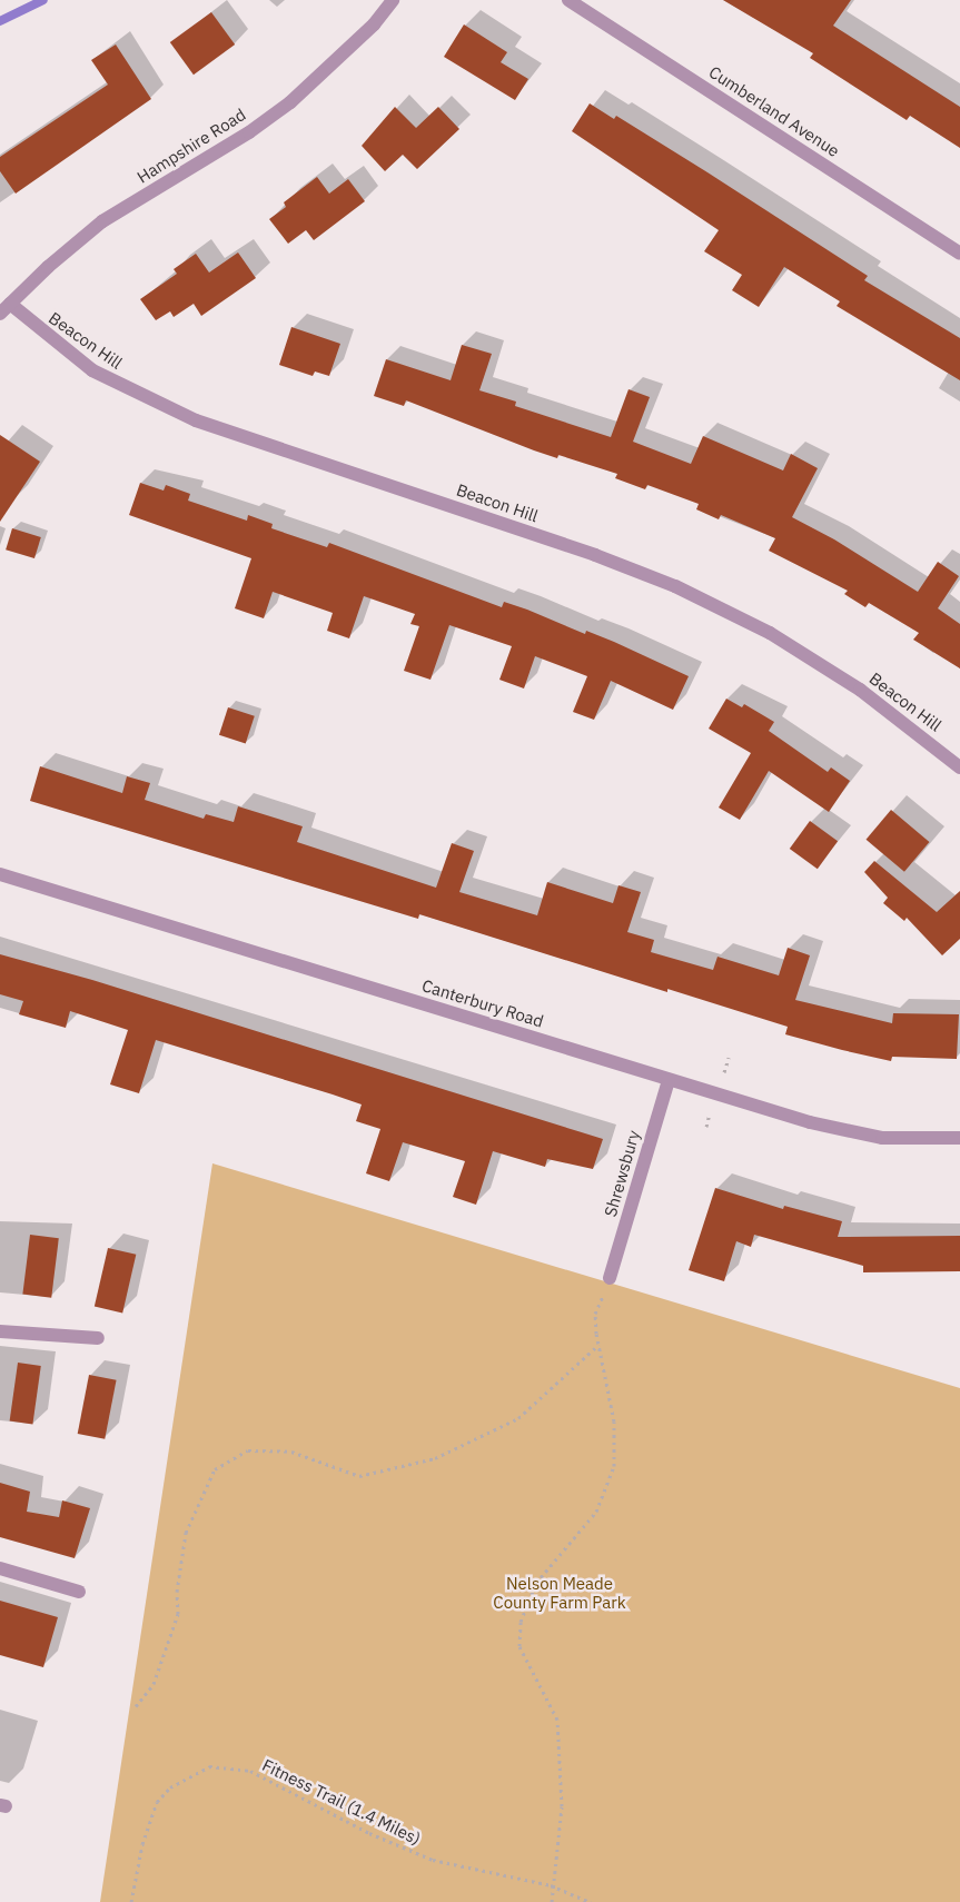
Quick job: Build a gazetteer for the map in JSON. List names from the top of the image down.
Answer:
{
  "streets": {
    "street": [
      "Cumberland Avenue",
      "Hampshire Road",
      "Beacon Hill",
      "Canterbury Road",
      "Shrewsbury"
    ],
    "path": ["Fitness Trail (1.4 Miles)"]
  },
  "crossings": [
    ["Hampshire Road", "Beacon Hill"],
    ["Canterbury Road", "Shrewsbury"]
  ],
  "parks": ["Nelson Meade County Farm Park"]
}
